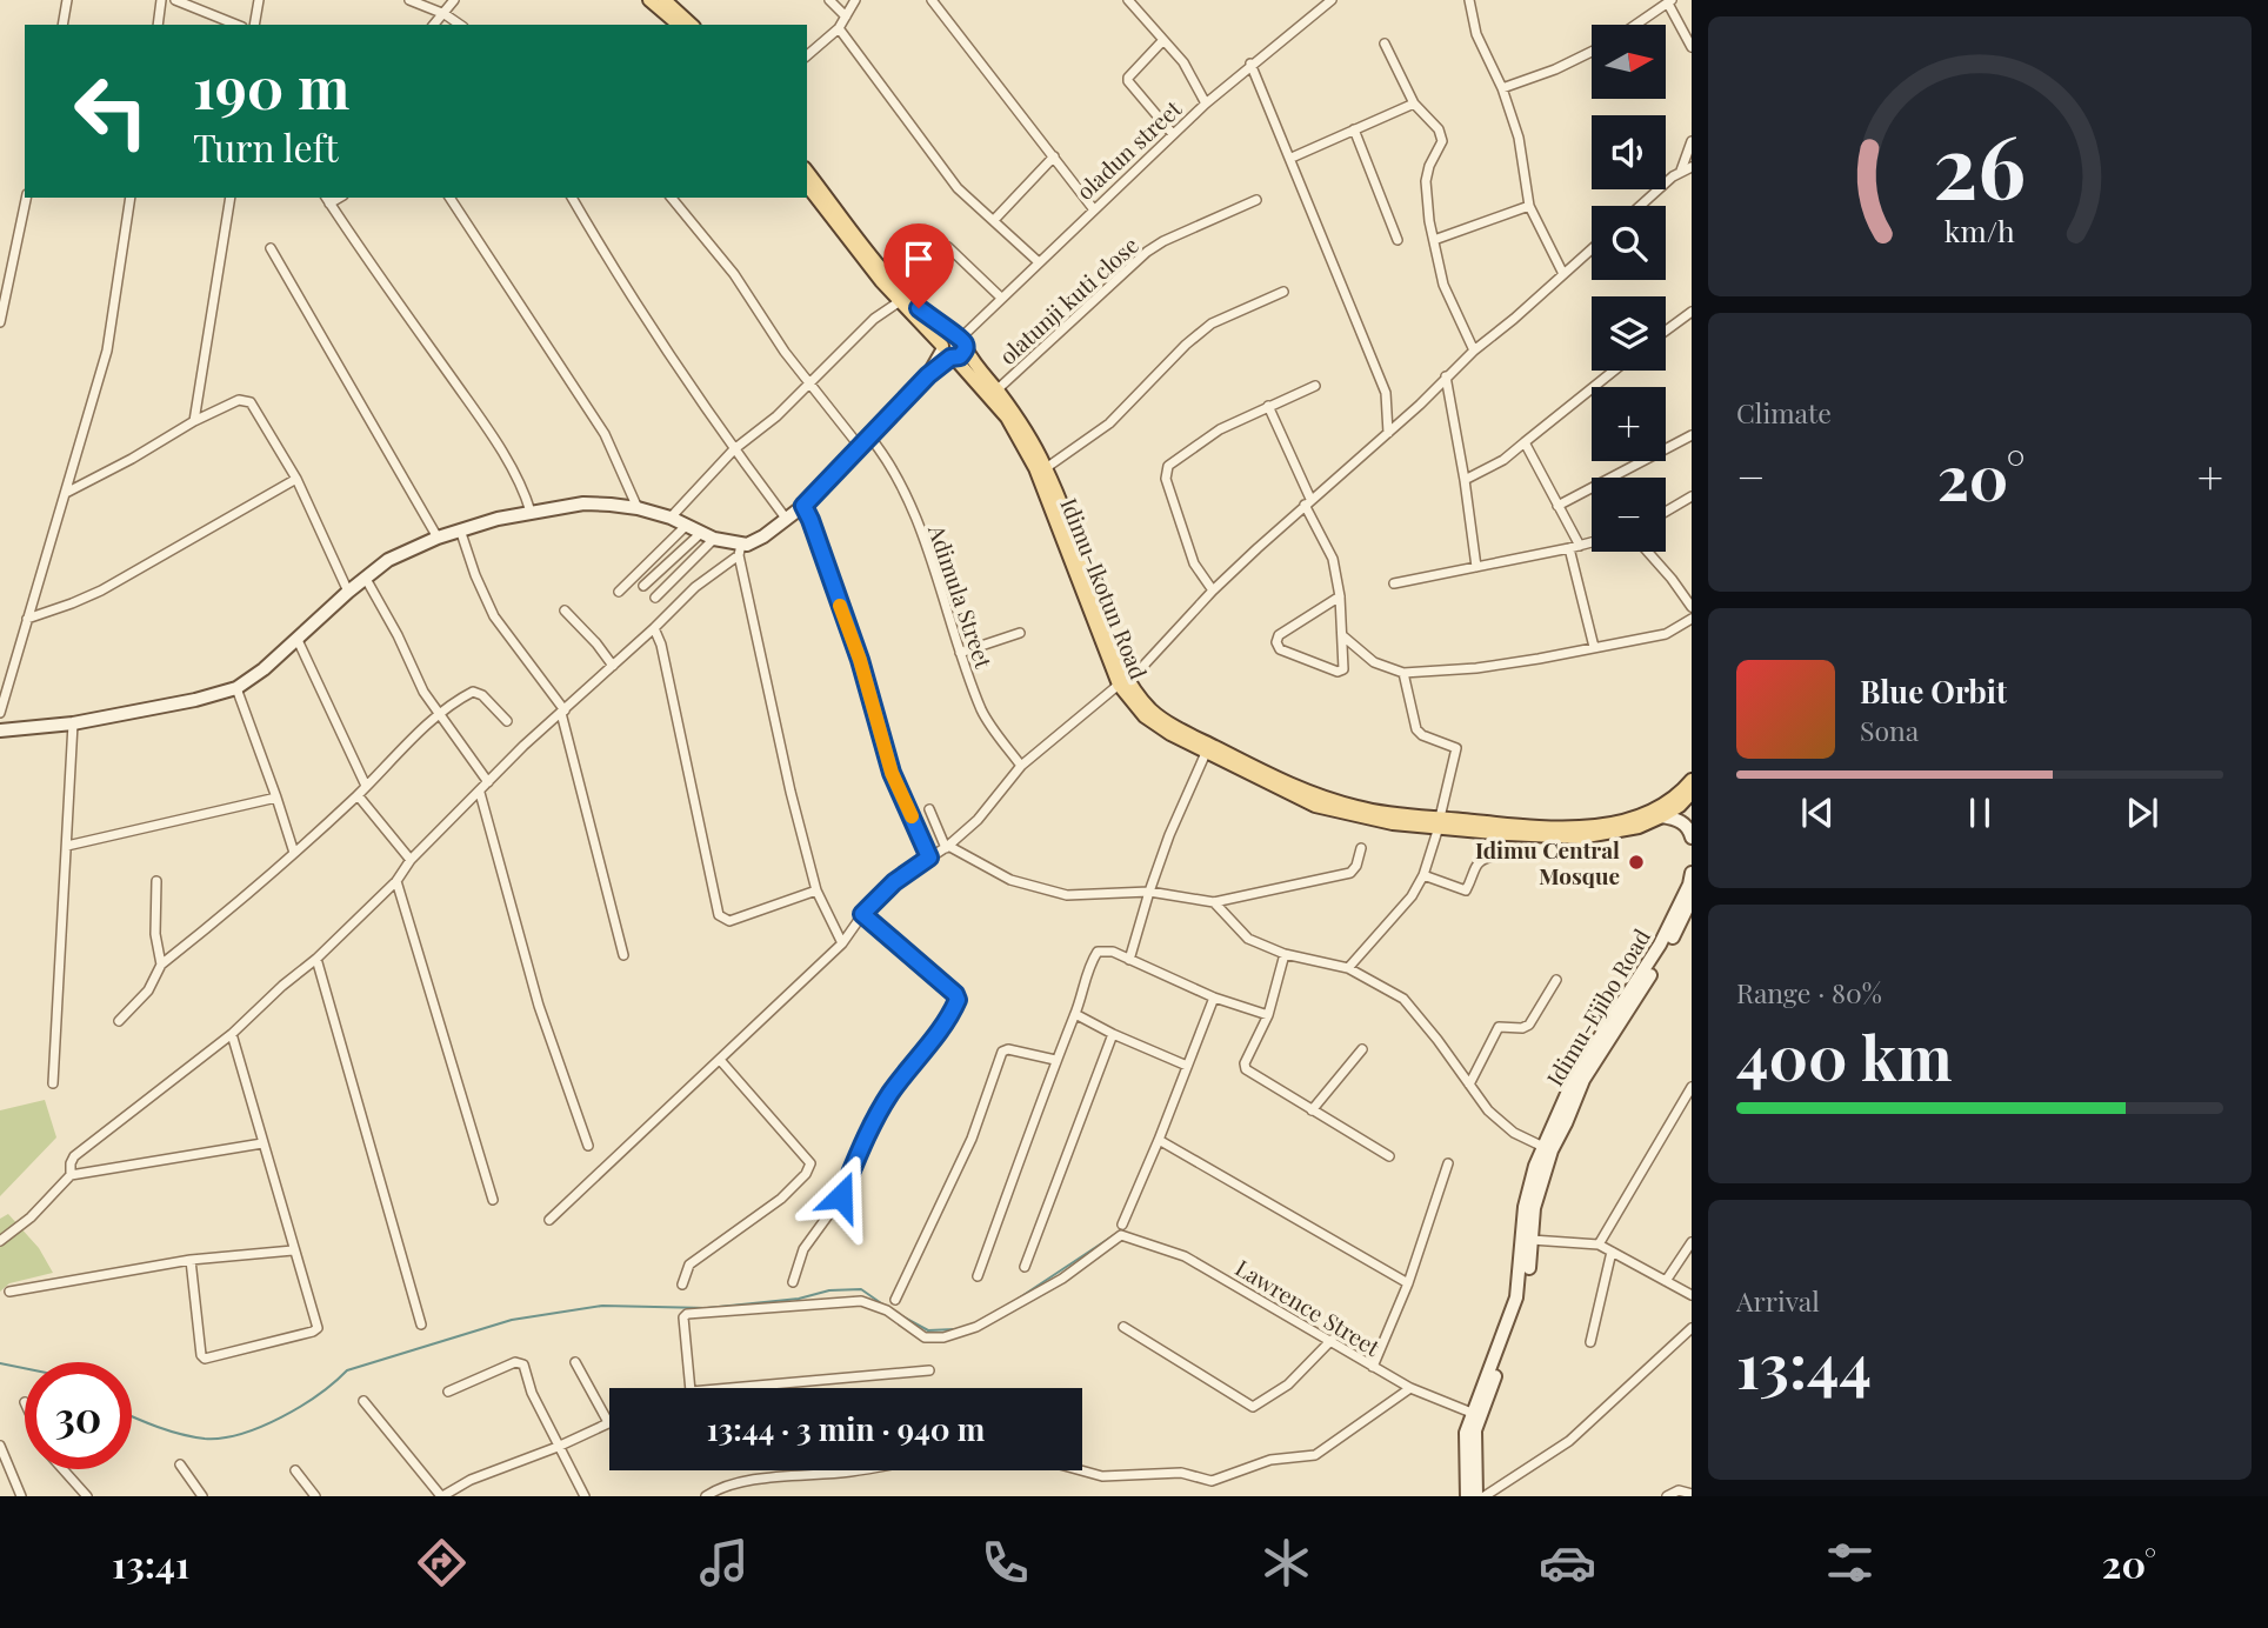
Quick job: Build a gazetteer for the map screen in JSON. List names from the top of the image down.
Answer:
{
  "streets": {
    "main road": ["Idimu-Ikotun Road", "Idimu-Ejibo Road"],
    "street": [
      "oladun street",
      "olatunji kuti close",
      "Adimula Street",
      "Lawrence Street"
    ]
  },
  "crossings": [
    ["oladun street", "Idimu-Ikotun Road"],
    ["olatunji kuti close", "Idimu-Ikotun Road"],
    ["Idimu-Ejibo Road", "Lawrence Street"]
  ],
  "places": ["Idimu Central Mosque"],
  "north": "right",
  "page": {
    "map_buttons": ["+", "−"],
    "turn": ["190 m", "Turn left"],
    "tile": [
      "Climate",
      ["Range · 80%", "400 km"],
      ["Arrival", "13:44"]
    ],
    "heat": ["−", "20°", "+"],
    "song": ["Blue Orbit", "Sona"],
    "limit": "30",
    "trip": "13:44 · 3 min · 940 m",
    "tabs": ["13:41", "20°"],
    "gauge": ["26", "km/h"]
  }
}
